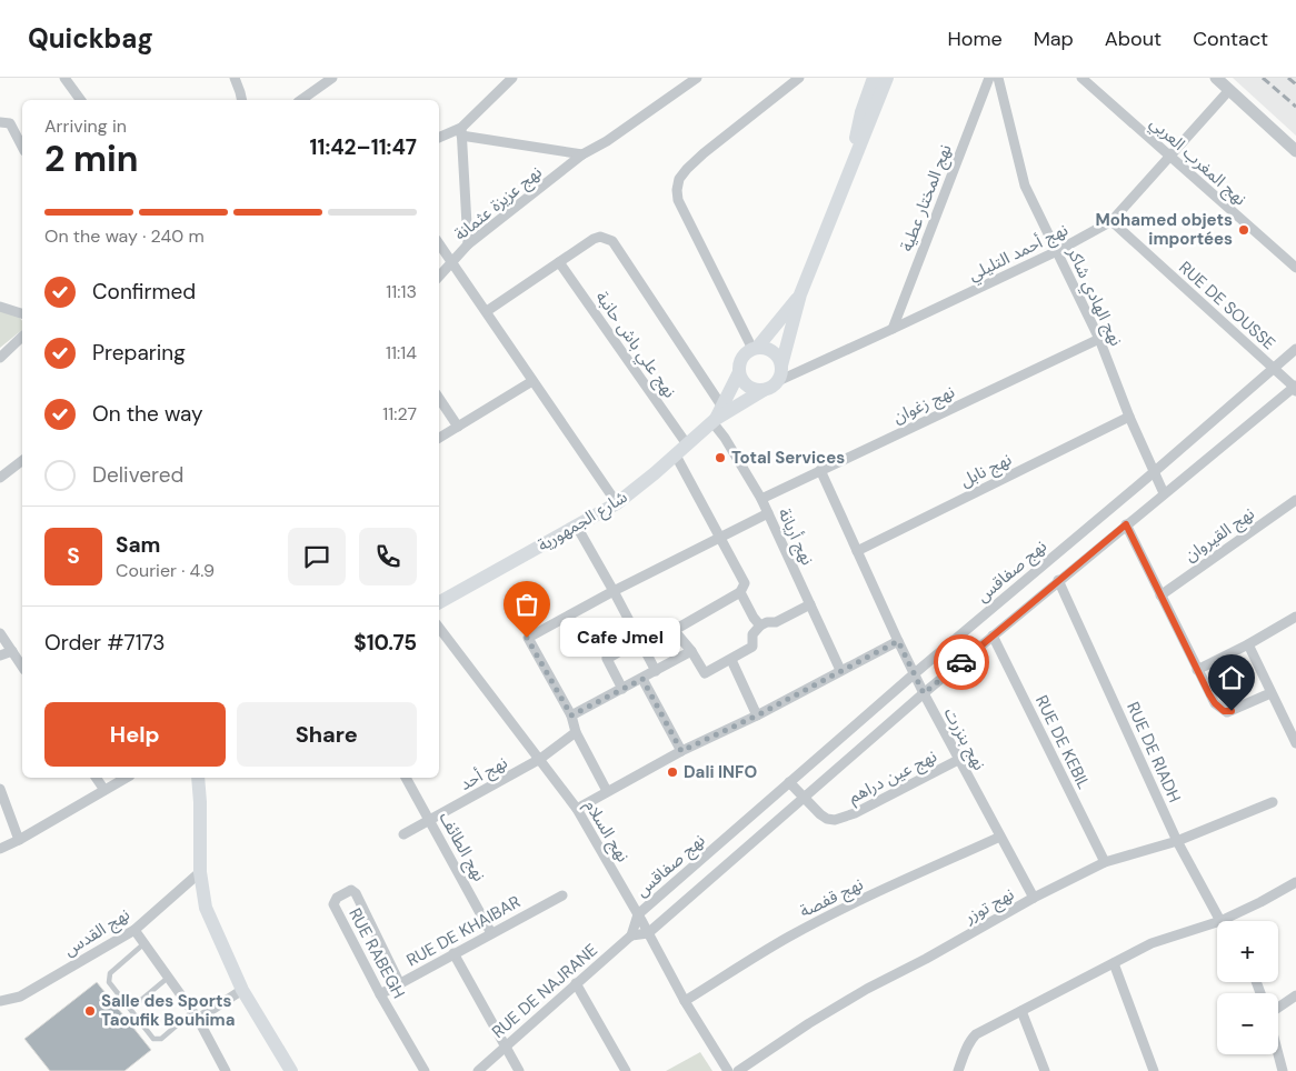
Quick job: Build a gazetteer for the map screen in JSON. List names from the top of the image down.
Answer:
{
  "streets": {
    "main road": ["شارع الجمهورية"],
    "street": [
      "نهج المغرب العربي",
      "نهج المختار عطية",
      "نهج عزيزة عثمانة",
      "نهج أحمد التليلي",
      "نهج الهادي شاكر",
      "RUE DE SOUSSE",
      "نهج علي باش حانبة",
      "نهج زغوان",
      "نهج نابل",
      "نهج القيروان",
      "نهج أريانة",
      "نهج صفاقس",
      "نهج بنزرت",
      "RUE DE KEBIL",
      "RUE DE RIADH",
      "نهج أحد",
      "نهج عين دراهم",
      "نهج السلام",
      "نهج الطائف",
      "نهج قفصة",
      "نهج توزر",
      "RUE DE KHAIBAR",
      "نهج القدس",
      "RUE RABEGH",
      "RUE DE NAJRANE"
    ]
  },
  "crossings": [
    ["نهج المغرب العربي", "نهج أحمد التليلي"],
    ["نهج المختار عطية", "نهج أحمد التليلي"],
    ["نهج أحمد التليلي", "نهج الهادي شاكر"],
    ["نهج أحمد التليلي", "RUE DE SOUSSE"],
    ["نهج الهادي شاكر", "نهج زغوان"],
    ["نهج الهادي شاكر", "نهج نابل"],
    ["نهج الهادي شاكر", "نهج صفاقس"],
    ["RUE DE SOUSSE", "نهج صفاقس"],
    ["نهج علي باش حانبة", "شارع الجمهورية"],
    ["نهج زغوان", "نهج أريانة"],
    ["نهج زغوان", "نهج بنزرت"],
    ["نهج نابل", "نهج بنزرت"],
    ["شارع الجمهورية", "نهج أريانة"],
    ["نهج صفاقس", "نهج بنزرت"],
    ["نهج صفاقس", "نهج عين دراهم"],
    ["نهج صفاقس", "نهج السلام"],
    ["نهج صفاقس", "RUE DE NAJRANE"],
    ["نهج بنزرت", "نهج عين دراهم"],
    ["نهج بنزرت", "نهج قفصة"],
    ["نهج بنزرت", "نهج توزر"],
    ["RUE DE KEBIL", "نهج توزر"],
    ["RUE DE RIADH", "نهج توزر"],
    ["نهج أحد", "نهج السلام"],
    ["نهج أحد", "نهج الطائف"],
    ["نهج السلام", "نهج قفصة"],
    ["نهج الطائف", "RUE DE KHAIBAR"],
    ["RUE DE KHAIBAR", "RUE RABEGH"]
  ],
  "places": [
    "Mohamed objets importées",
    "Total Services",
    "Cafe Jmel",
    "Dali INFO",
    "Salle des Sports Taoufik Bouhima"
  ],
  "page": {
    "header": "Quickbag",
    "nav": [
      "Home",
      "Map",
      "About",
      "Contact"
    ],
    "heading": ["2 min", "Arriving in", "11:42–11:47"],
    "panel": [
      "Sam",
      "Courier · 4.9",
      "Order #7173",
      "$10.75"
    ],
    "bar": "On the way · 240 m",
    "list": [
      ["Confirmed", "11:13"],
      ["Preparing", "11:14"],
      ["On the way", "11:27"],
      "Delivered"
    ],
    "round": "S",
    "bubble": "Cafe Jmel",
    "buttons": ["Help", "Share"],
    "map_buttons": ["+", "−"]
  }
}
